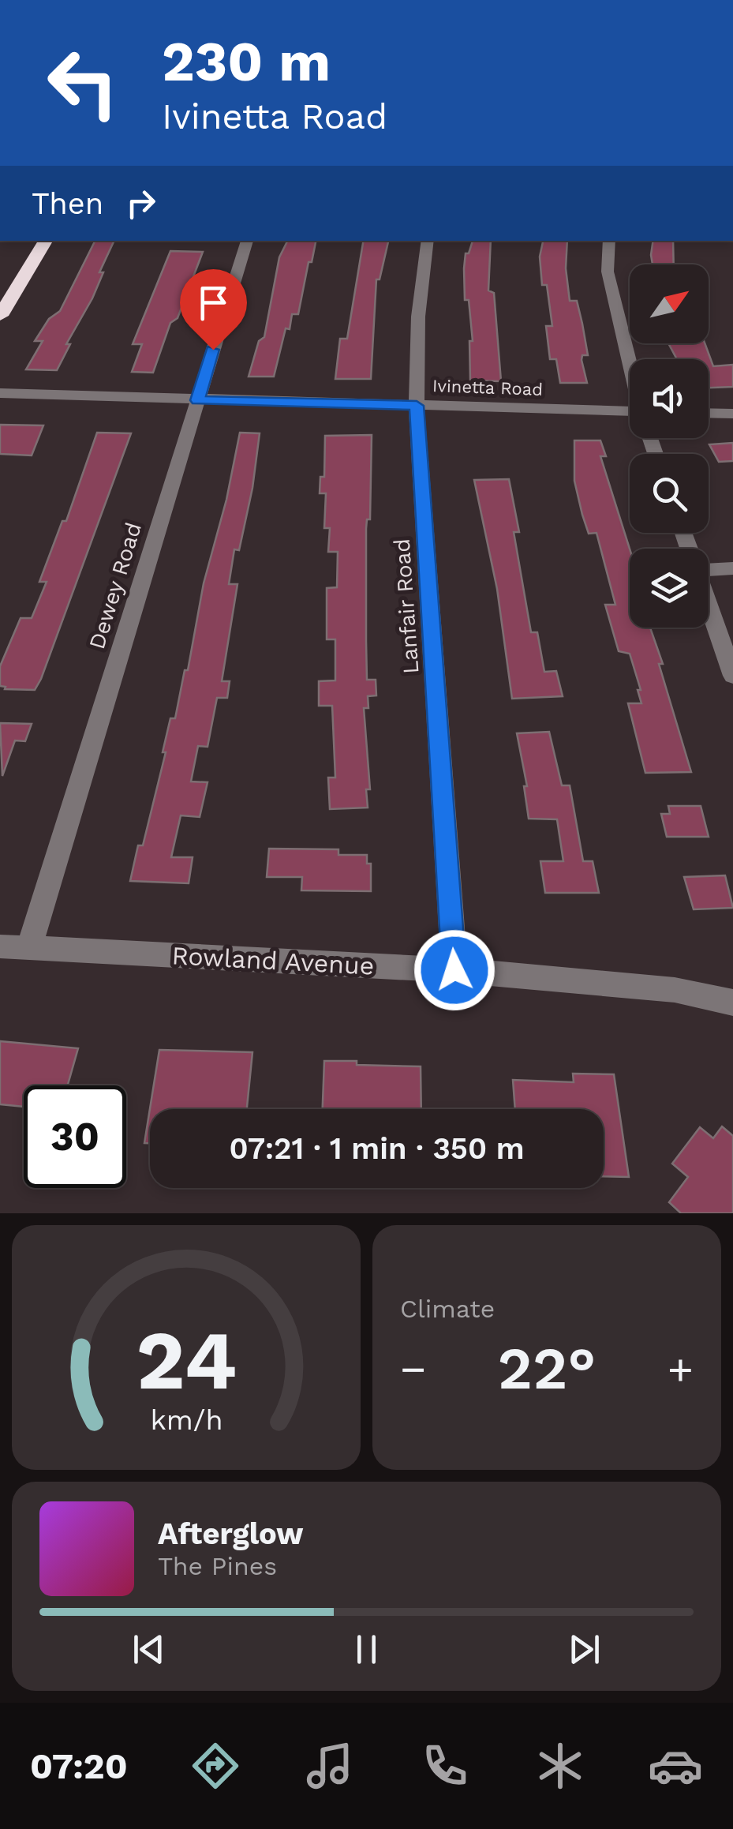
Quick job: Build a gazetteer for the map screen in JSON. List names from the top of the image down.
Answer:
{
  "streets": {
    "street": [
      "Ivinetta Road",
      "Dewey Road",
      "Lanfair Road",
      "Rowland Avenue"
    ]
  },
  "crossings": [
    ["Ivinetta Road", "Dewey Road"],
    ["Ivinetta Road", "Lanfair Road"],
    ["Dewey Road", "Rowland Avenue"],
    ["Lanfair Road", "Rowland Avenue"]
  ],
  "north": "top right",
  "page": {
    "turn": ["230 m", "Ivinetta Road"],
    "then": "Then",
    "limit": "30",
    "trip": "07:21 · 1 min · 350 m",
    "tile": "Climate",
    "heat": ["−", "22°", "+"],
    "song": ["Afterglow", "The Pines"],
    "tabs": "07:20",
    "gauge": ["24", "km/h"]
  }
}
